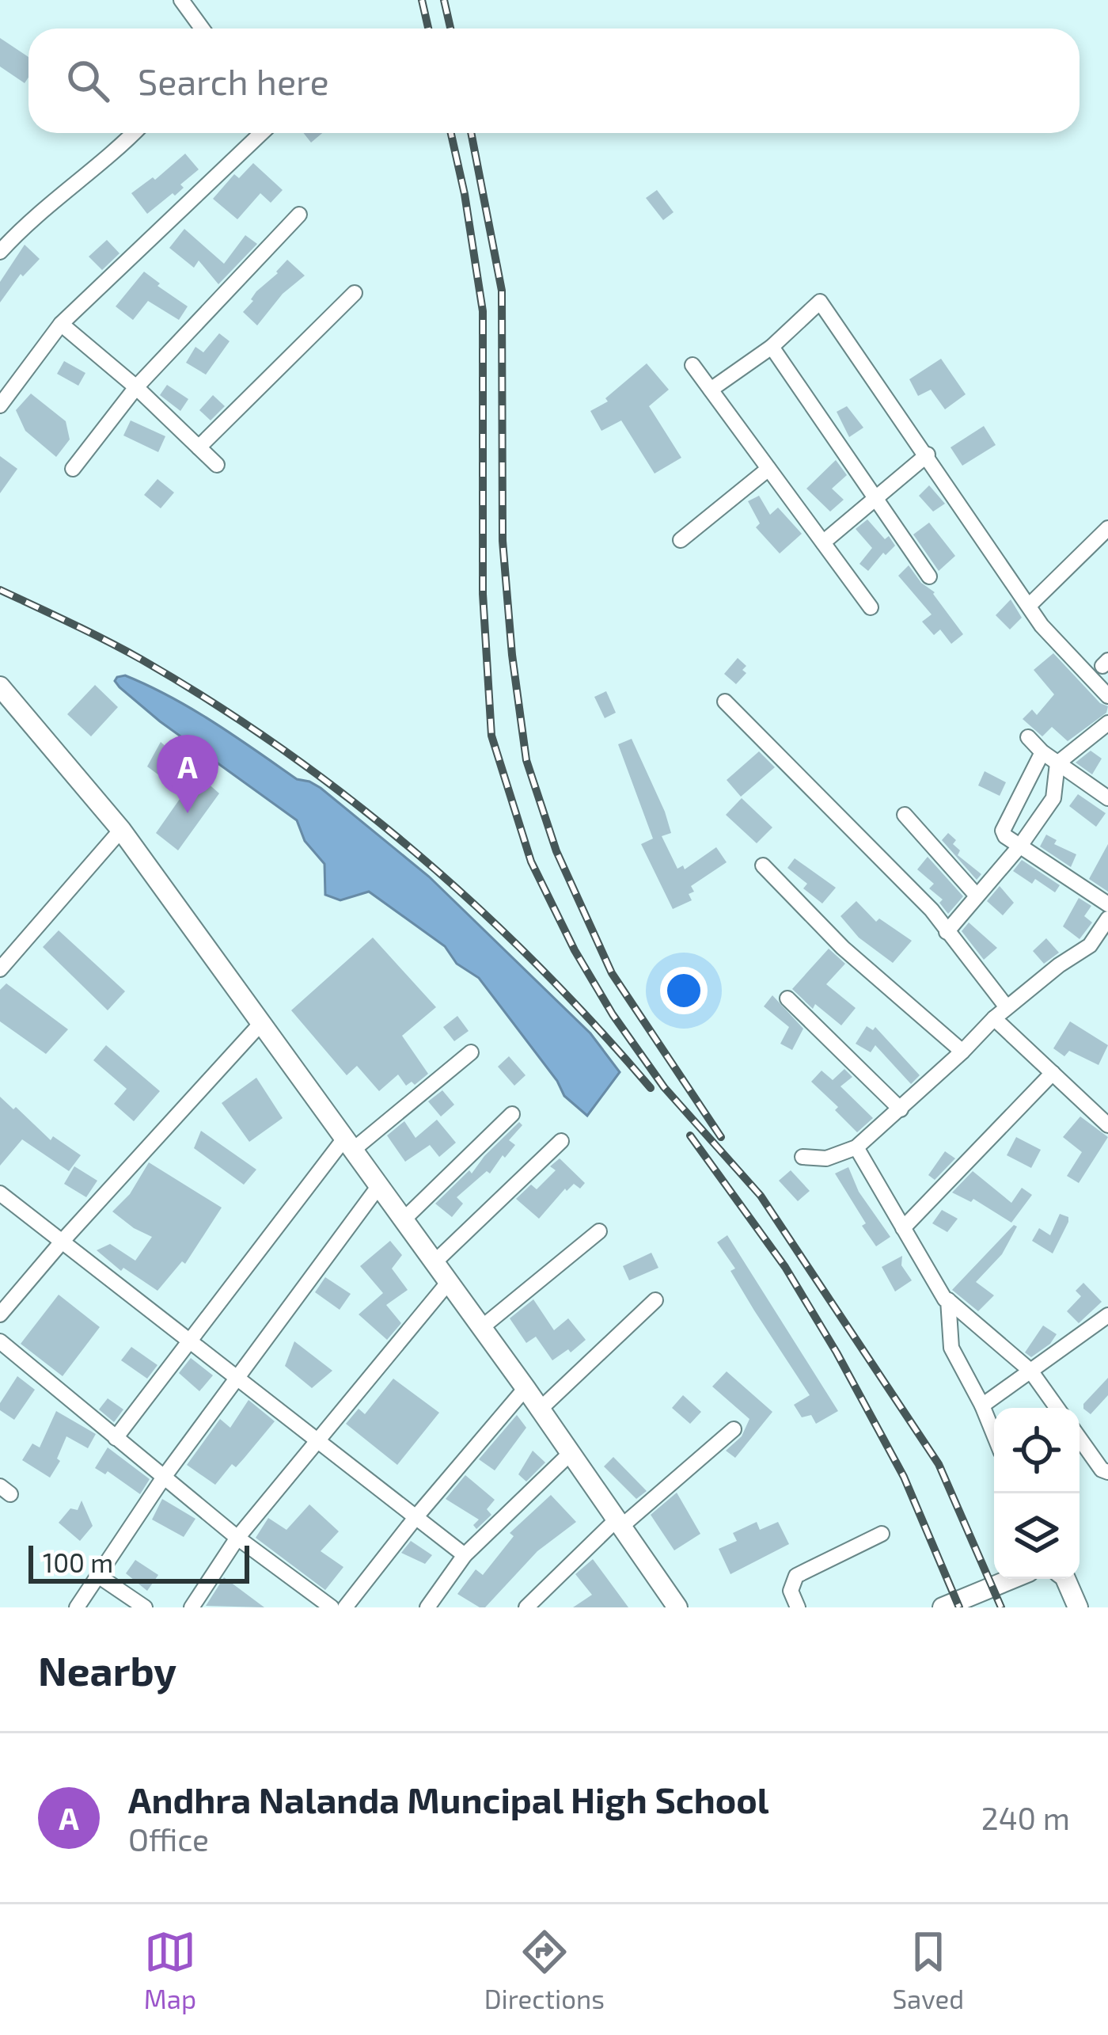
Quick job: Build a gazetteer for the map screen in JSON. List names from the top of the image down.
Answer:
{
  "scale_bar": "100 m",
  "page": {
    "search": "Search here",
    "pins": "A",
    "scale": "100 m",
    "heading": "Nearby",
    "list": [
      {
        "mark": "A",
        "name": "Andhra Nalanda Muncipal High School",
        "note": "Office",
        "value": "240 m"
      }
    ],
    "nav": ["Map", "Directions", "Saved"]
  }
}
